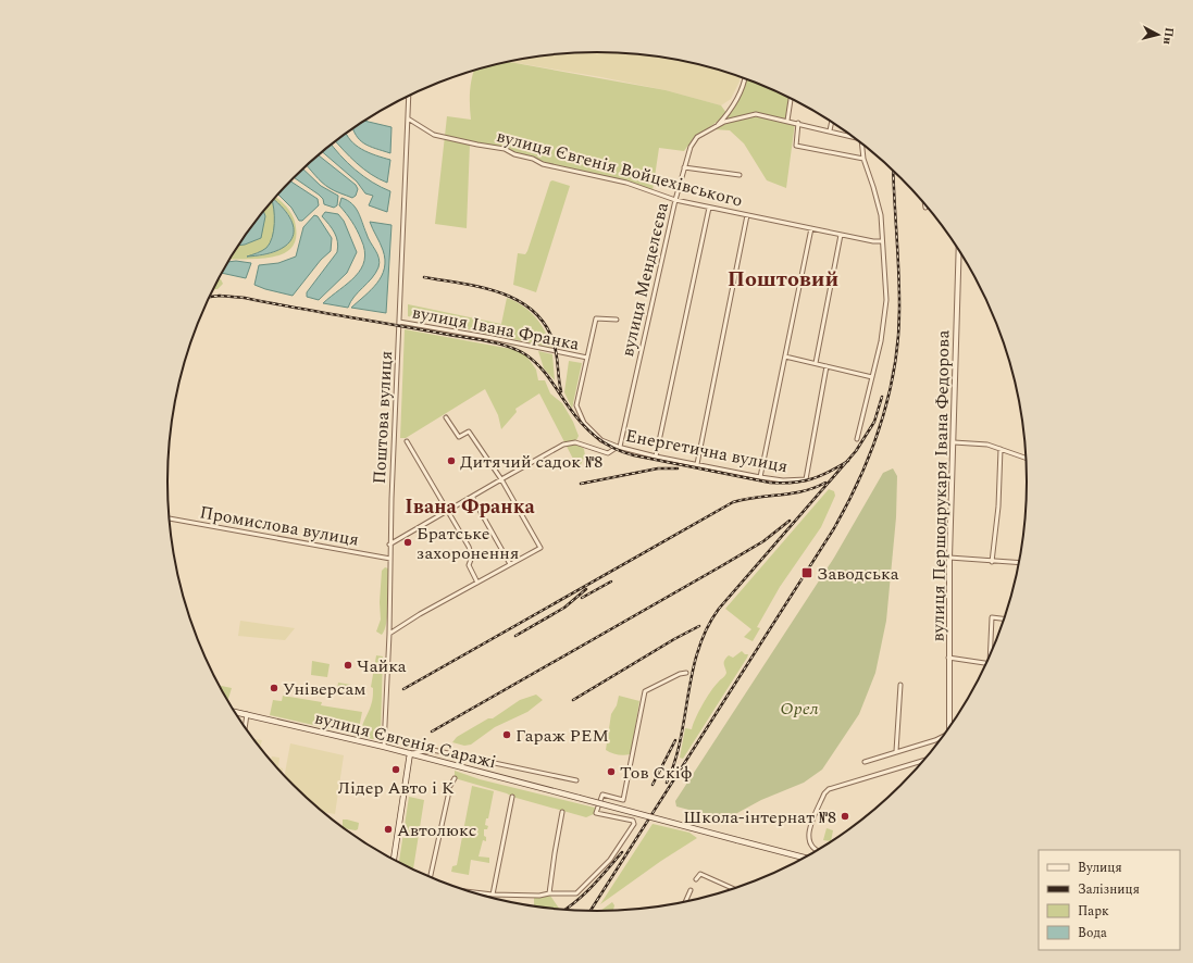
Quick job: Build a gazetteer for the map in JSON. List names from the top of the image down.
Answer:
{
  "streets": {
    "main road": ["вулиця Євгенія Саражі"],
    "street": [
      "вулиця Євгенія Войцехівського",
      "вулиця Менделєєва",
      "вулиця Івана Франка",
      "Поштова вулиця",
      "Енергетична вулиця",
      "вулиця Першодрукаря Івана Федорова",
      "Промислова вулиця"
    ]
  },
  "crossings": [
    ["вулиця Євгенія Войцехівського", "вулиця Менделєєва"],
    ["вулиця Євгенія Войцехівського", "Поштова вулиця"],
    ["вулиця Менделєєва", "Енергетична вулиця"],
    ["вулиця Івана Франка", "Поштова вулиця"],
    ["вулиця Івана Франка", "Енергетична вулиця"],
    ["Поштова вулиця", "Промислова вулиця"],
    ["Поштова вулиця", "вулиця Євгенія Саражі"]
  ],
  "districts": ["Поштовий", "Івана Франка"],
  "parks": ["Орел"],
  "places": {
    "other": [
      "Дитячий садок №8",
      "Братське захоронення",
      "Чайка",
      "Універсам",
      "Гараж РЕМ",
      "Лідер Авто і К",
      "Тов Скіф",
      "Школа-інтернат №8",
      "Автолюкс"
    ],
    "transit": ["Заводська"]
  },
  "legend": [
    "Вулиця",
    "Залізниця",
    "Парк",
    "Вода"
  ],
  "north": "right"
}
